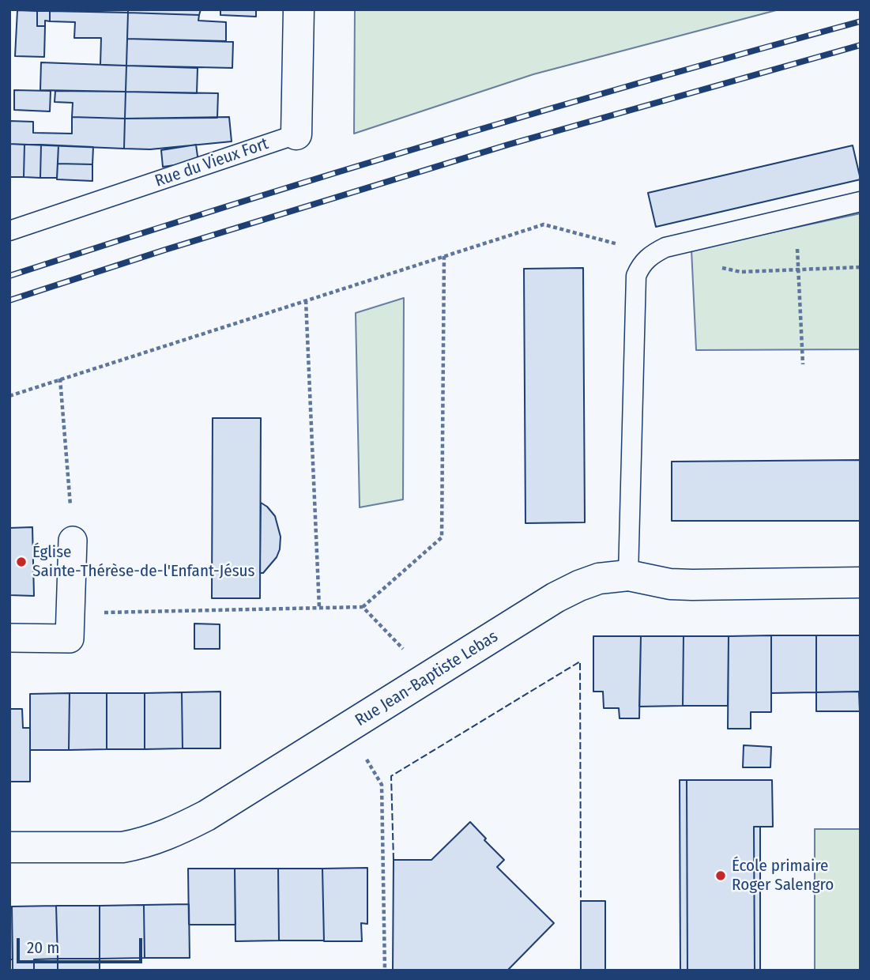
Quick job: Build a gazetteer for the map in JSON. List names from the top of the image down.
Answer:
{
  "streets": {
    "street": ["Rue du Vieux Fort", "Rue Jean-Baptiste Lebas"]
  },
  "places": ["Église Sainte-Thérèse-de-l'Enfant-Jésus", "École primaire Roger Salengro"],
  "scale_bar": "20 m"
}
